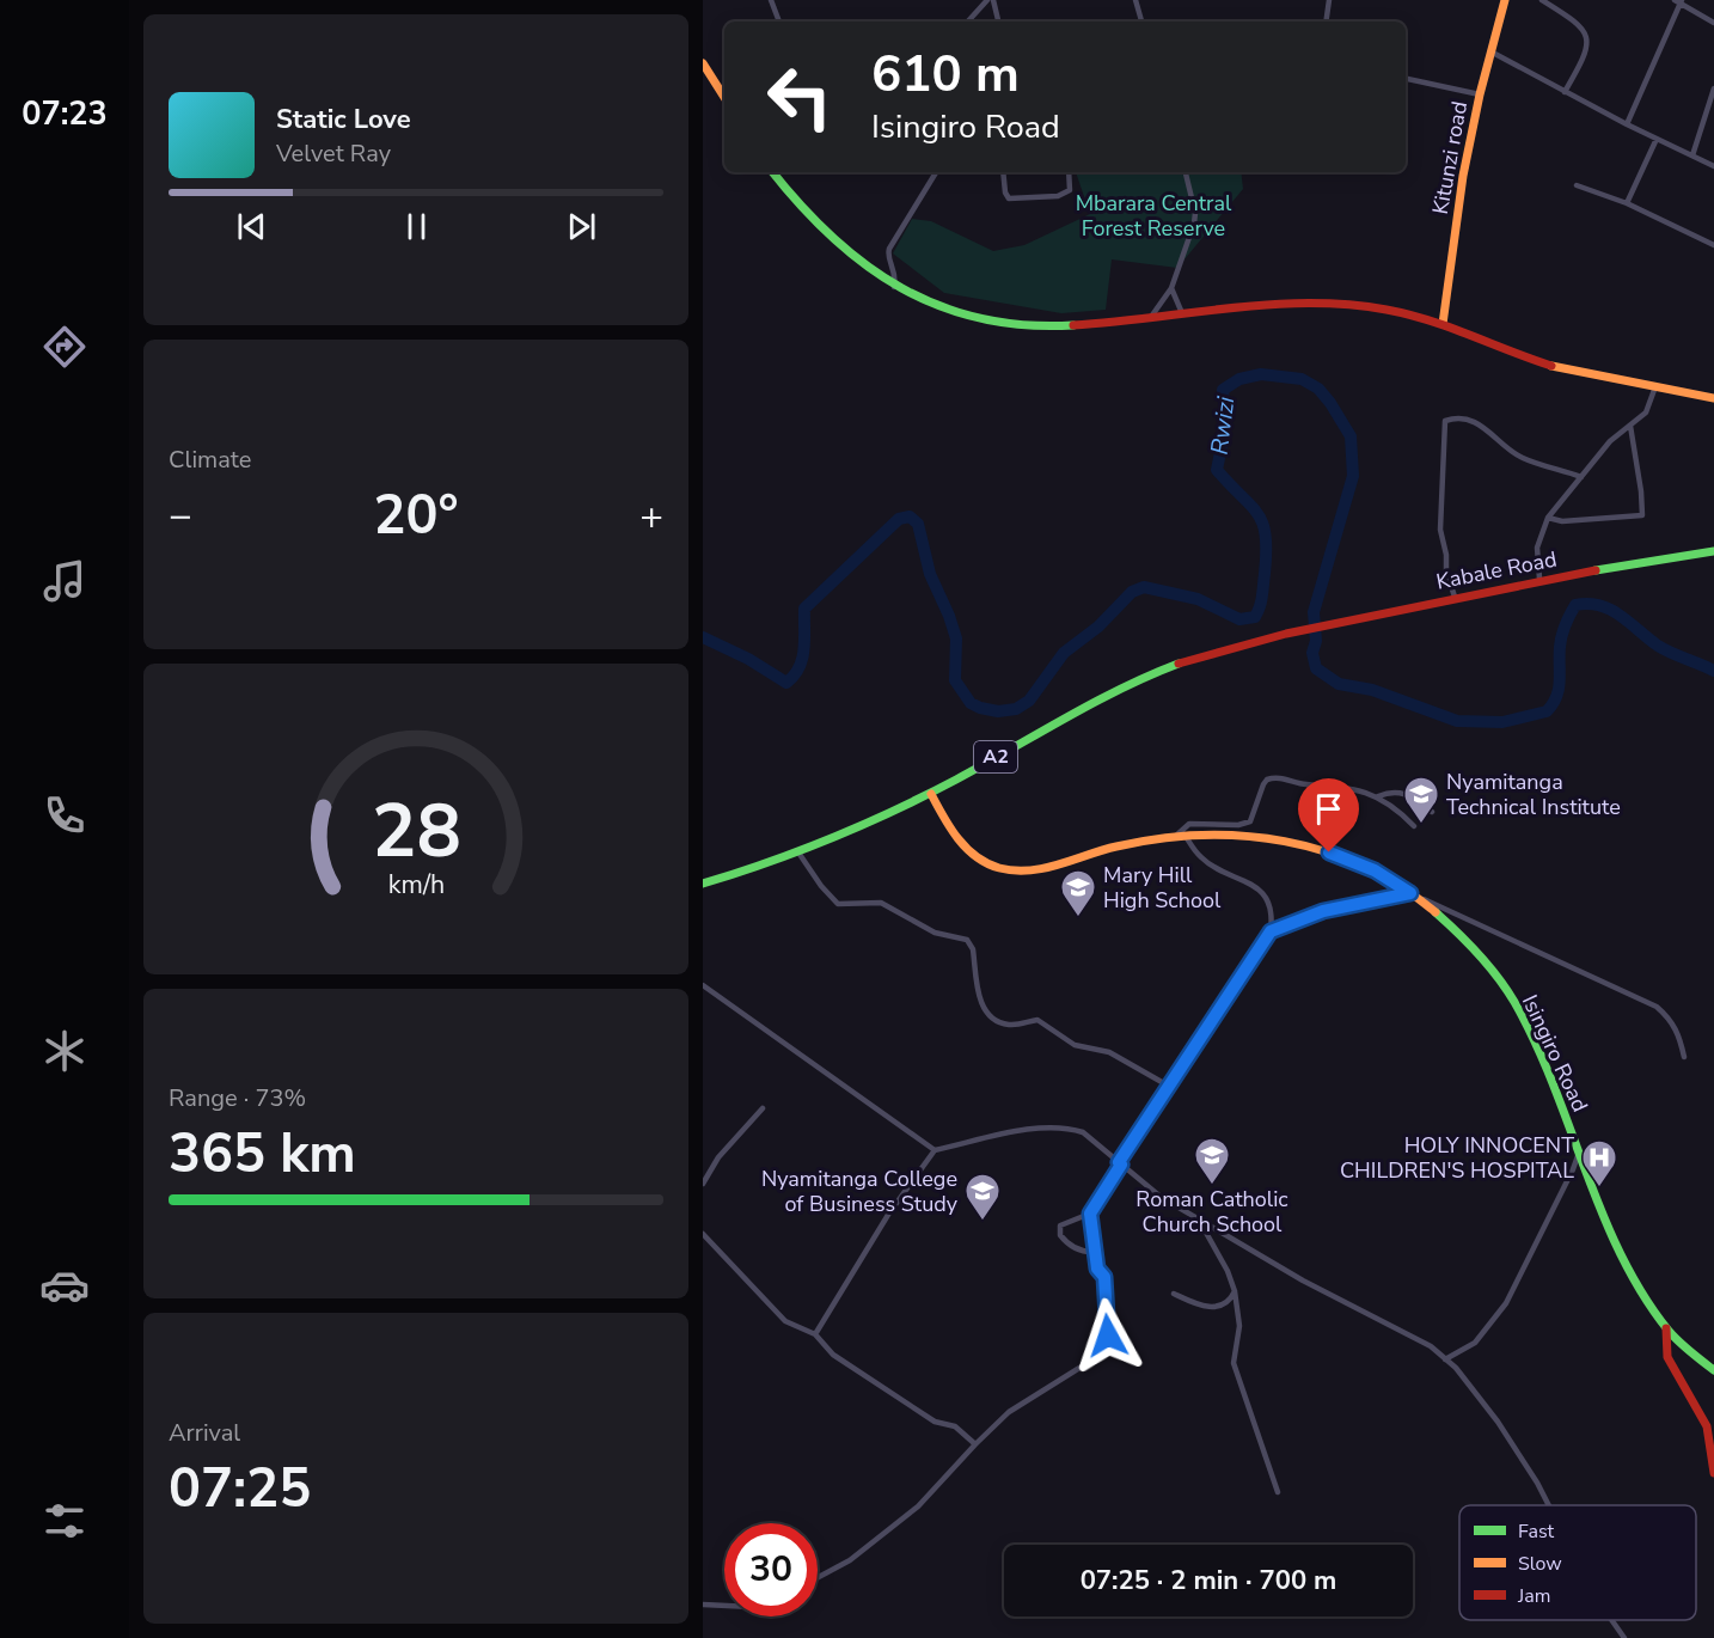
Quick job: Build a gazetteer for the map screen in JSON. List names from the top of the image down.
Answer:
{
  "streets": {
    "main road": [
      "Kitunzi road",
      "Kabale Road",
      "A2",
      "Isingiro Road"
    ]
  },
  "crossings": [
    ["Kabale Road", "A2"],
    ["Kabale Road", "Isingiro Road"],
    ["A2", "Isingiro Road"]
  ],
  "water": ["Rwizi"],
  "parks": ["Mbarara Central Forest Reserve"],
  "places": {
    "school or university": [
      "Nyamitanga Technical Institute",
      "Mary Hill High School",
      "Roman Catholic Church School",
      "Nyamitanga College of Business Study"
    ],
    "hospital": ["HOLY INNOCENT CHILDREN'S HOSPITAL"]
  },
  "legend": ["Fast", "Slow", "Jam"],
  "page": {
    "tabs": "07:23",
    "turn": ["610 m", "Isingiro Road"],
    "song": ["Static Love", "Velvet Ray"],
    "tile": [
      "Climate",
      ["Range · 73%", "365 km"],
      ["Arrival", "07:25"]
    ],
    "heat": ["−", "20°", "+"],
    "limit": "30",
    "trip": "07:25 · 2 min · 700 m",
    "gauge": ["28", "km/h"]
  }
}
